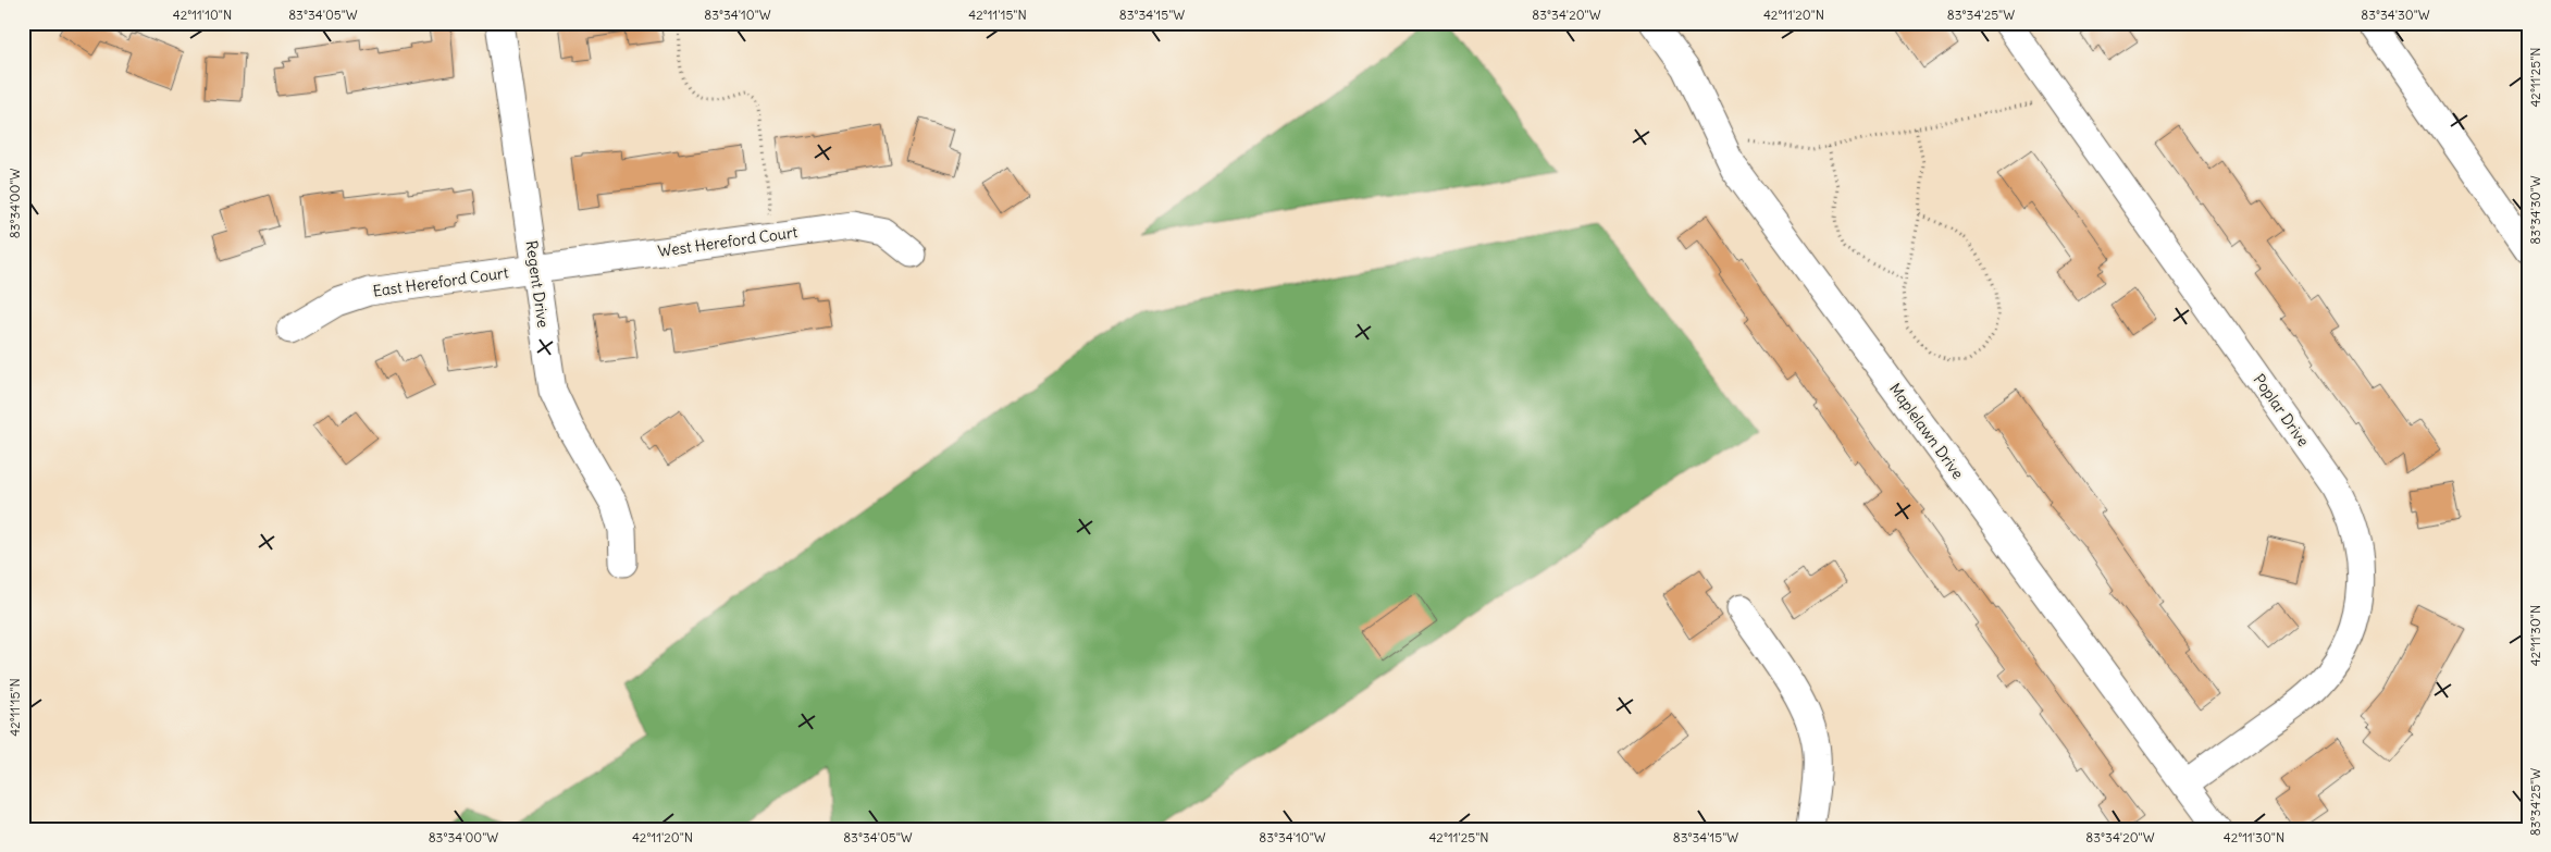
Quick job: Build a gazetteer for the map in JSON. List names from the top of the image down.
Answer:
{
  "streets": {
    "street": [
      "West Hereford Court",
      "East Hereford Court",
      "Regent Drive",
      "Poplar Drive",
      "Maplelawn Drive"
    ]
  },
  "crossings": [
    ["West Hereford Court", "East Hereford Court"],
    ["West Hereford Court", "Regent Drive"],
    ["East Hereford Court", "Regent Drive"],
    ["Poplar Drive", "Maplelawn Drive"]
  ],
  "coordinates": [
    "42°11'10\"N",
    "83°34'05\"W",
    "83°34'10\"W",
    "42°11'15\"N",
    "83°34'15\"W",
    "83°34'20\"W",
    "42°11'20\"N",
    "83°34'25\"W",
    "83°34'30\"W",
    "42°11'25\"N",
    "83°34'00\"W",
    "42°11'30\"N"
  ]
}
